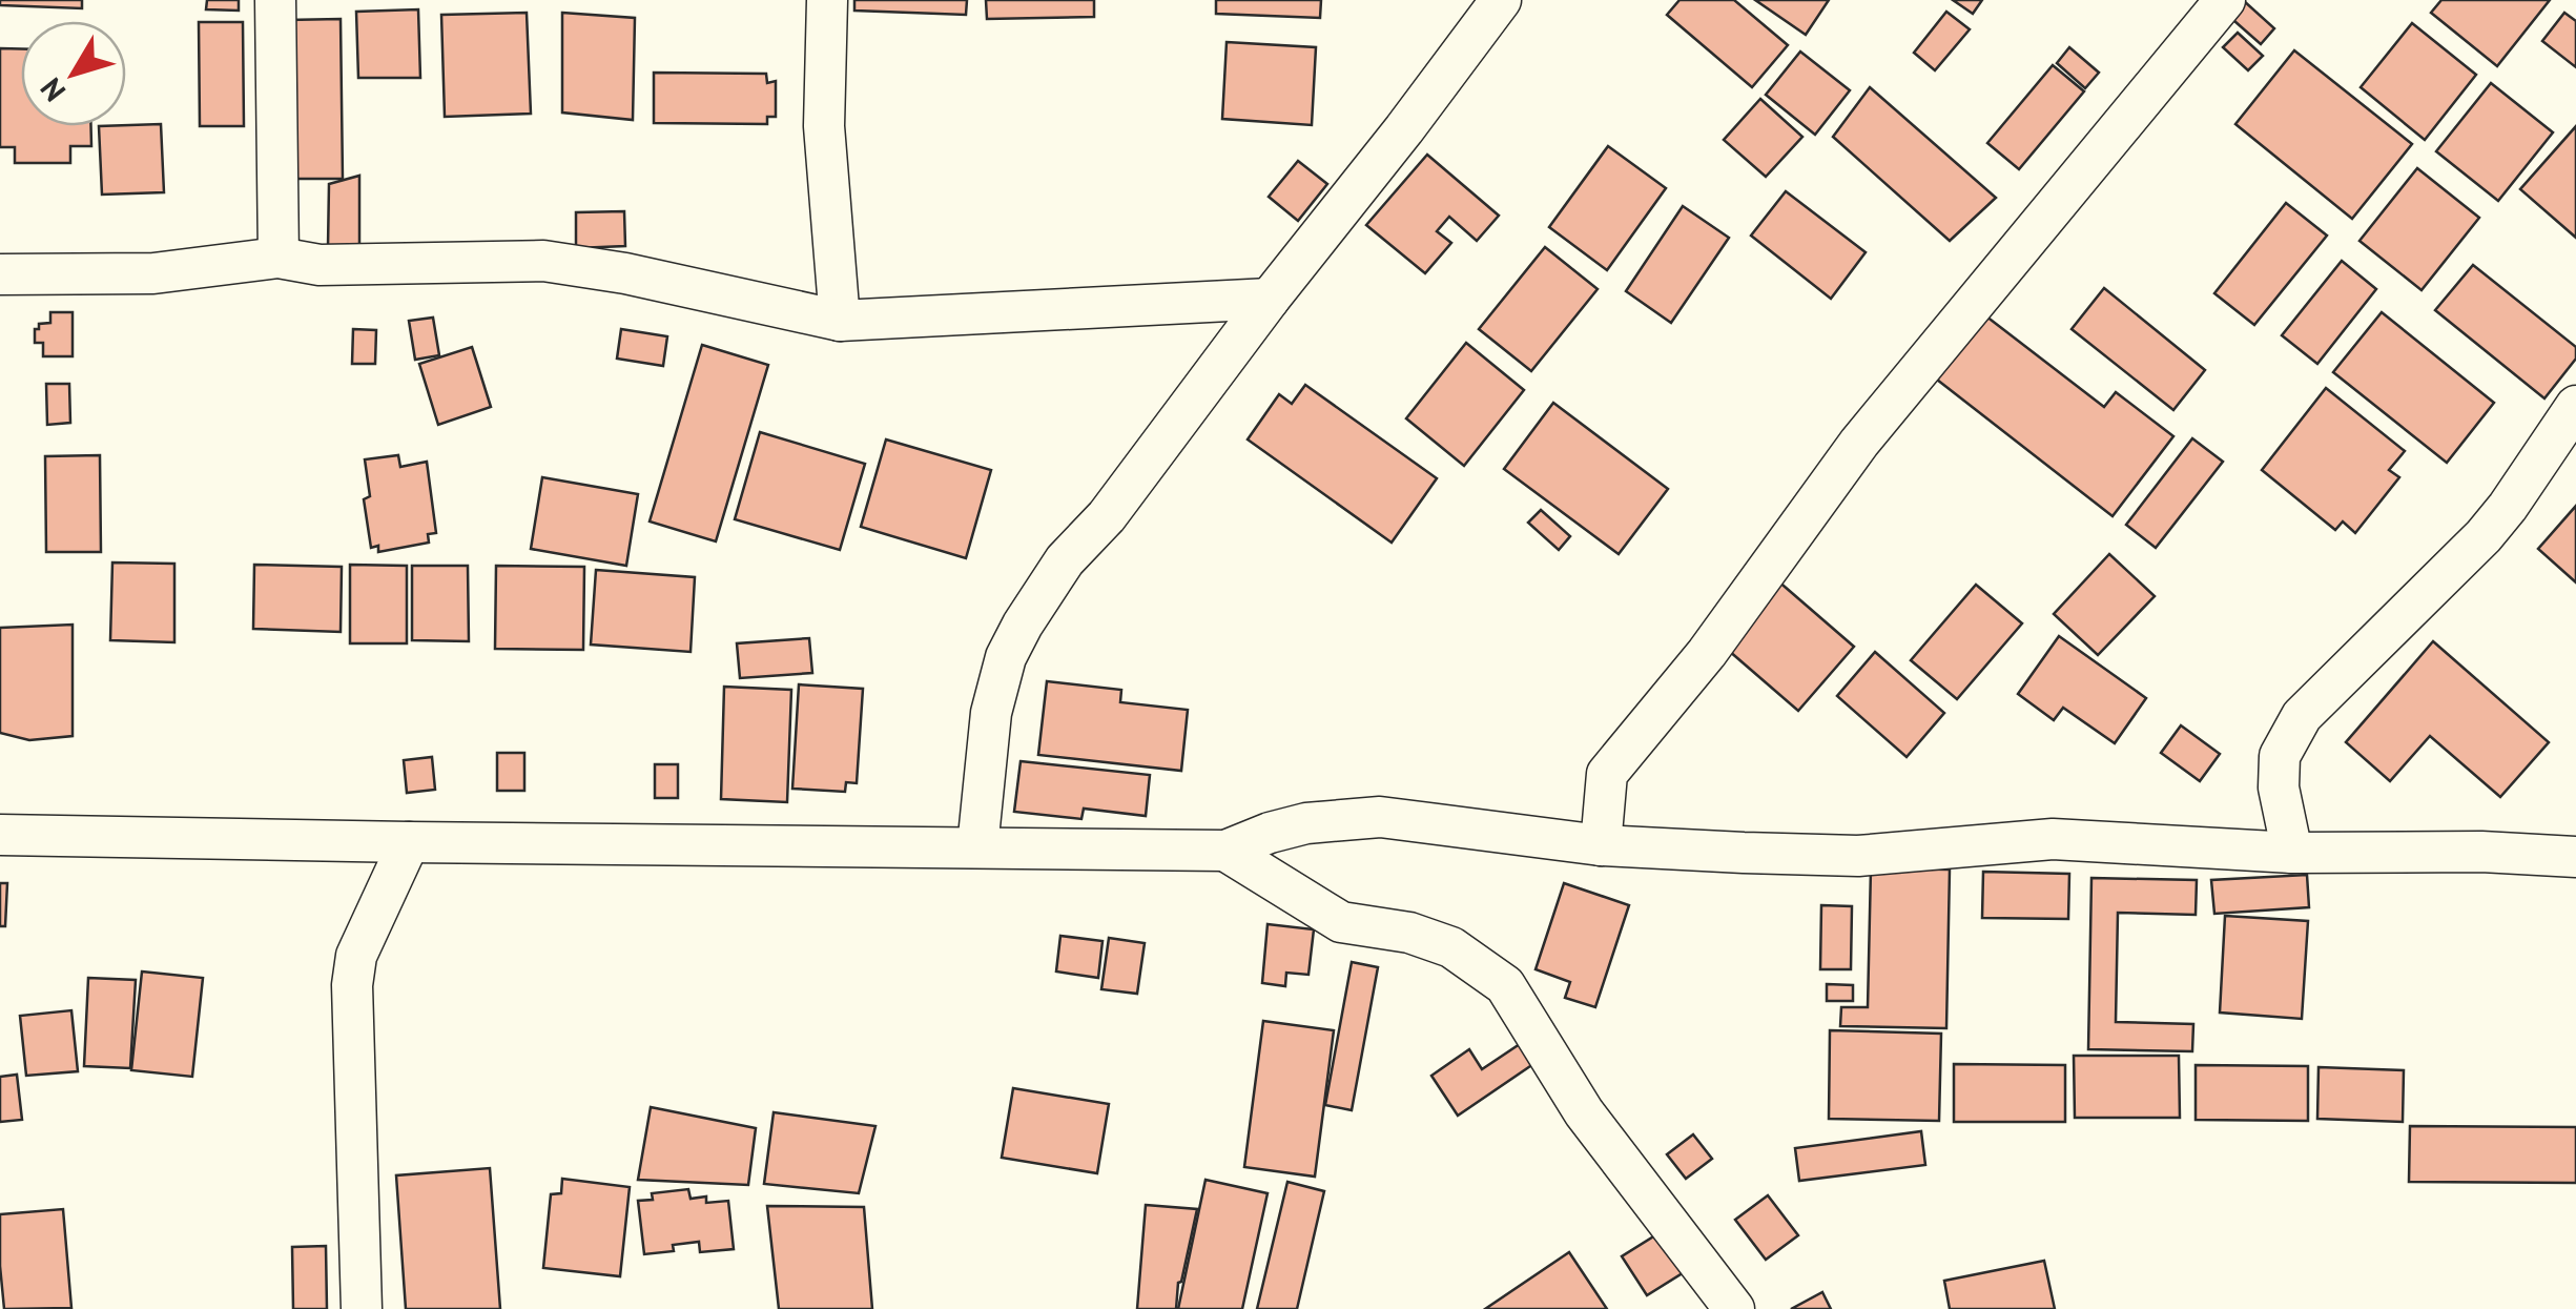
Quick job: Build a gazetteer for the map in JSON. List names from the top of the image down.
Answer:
{
  "north": "bottom left"
}
